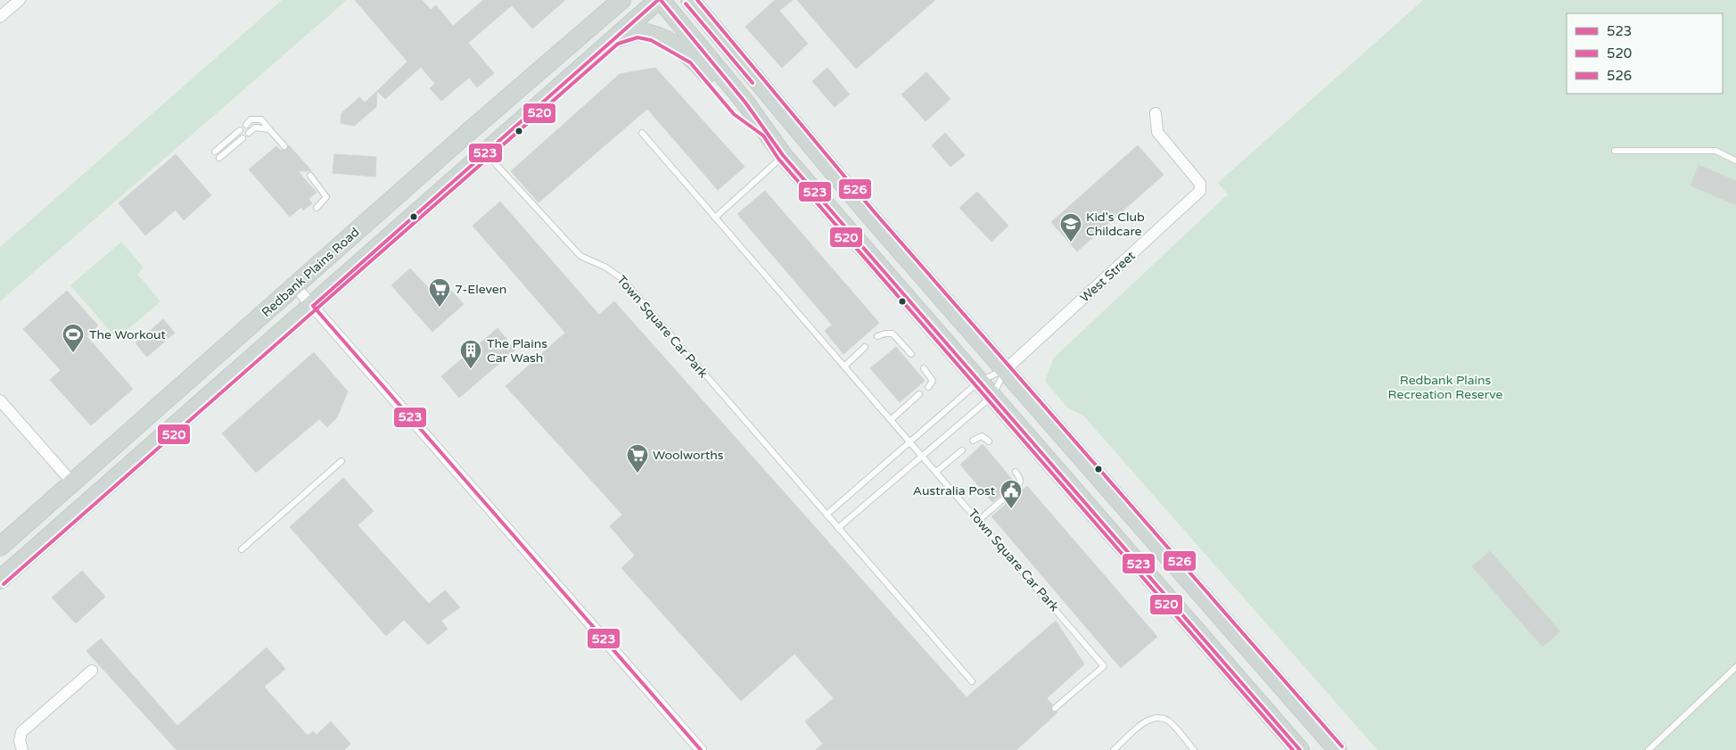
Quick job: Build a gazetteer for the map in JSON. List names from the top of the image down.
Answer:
{
  "streets": {
    "main road": ["Redbank Plains Road"],
    "street": ["West Street"],
    "lane": ["Town Square Car Park"]
  },
  "parks": ["Redbank Plains Recreation Reserve"],
  "places": {
    "school or university": ["Kid's Club Childcare"],
    "supermarket": ["7-Eleven", "Woolworths"],
    "sports": ["The Workout"],
    "building": ["The Plains Car Wash"],
    "public building": ["Australia Post"]
  },
  "lines": ["transit line 523", "transit line 526", "transit line 520"],
  "legend": ["523", "520", "526"]
}
